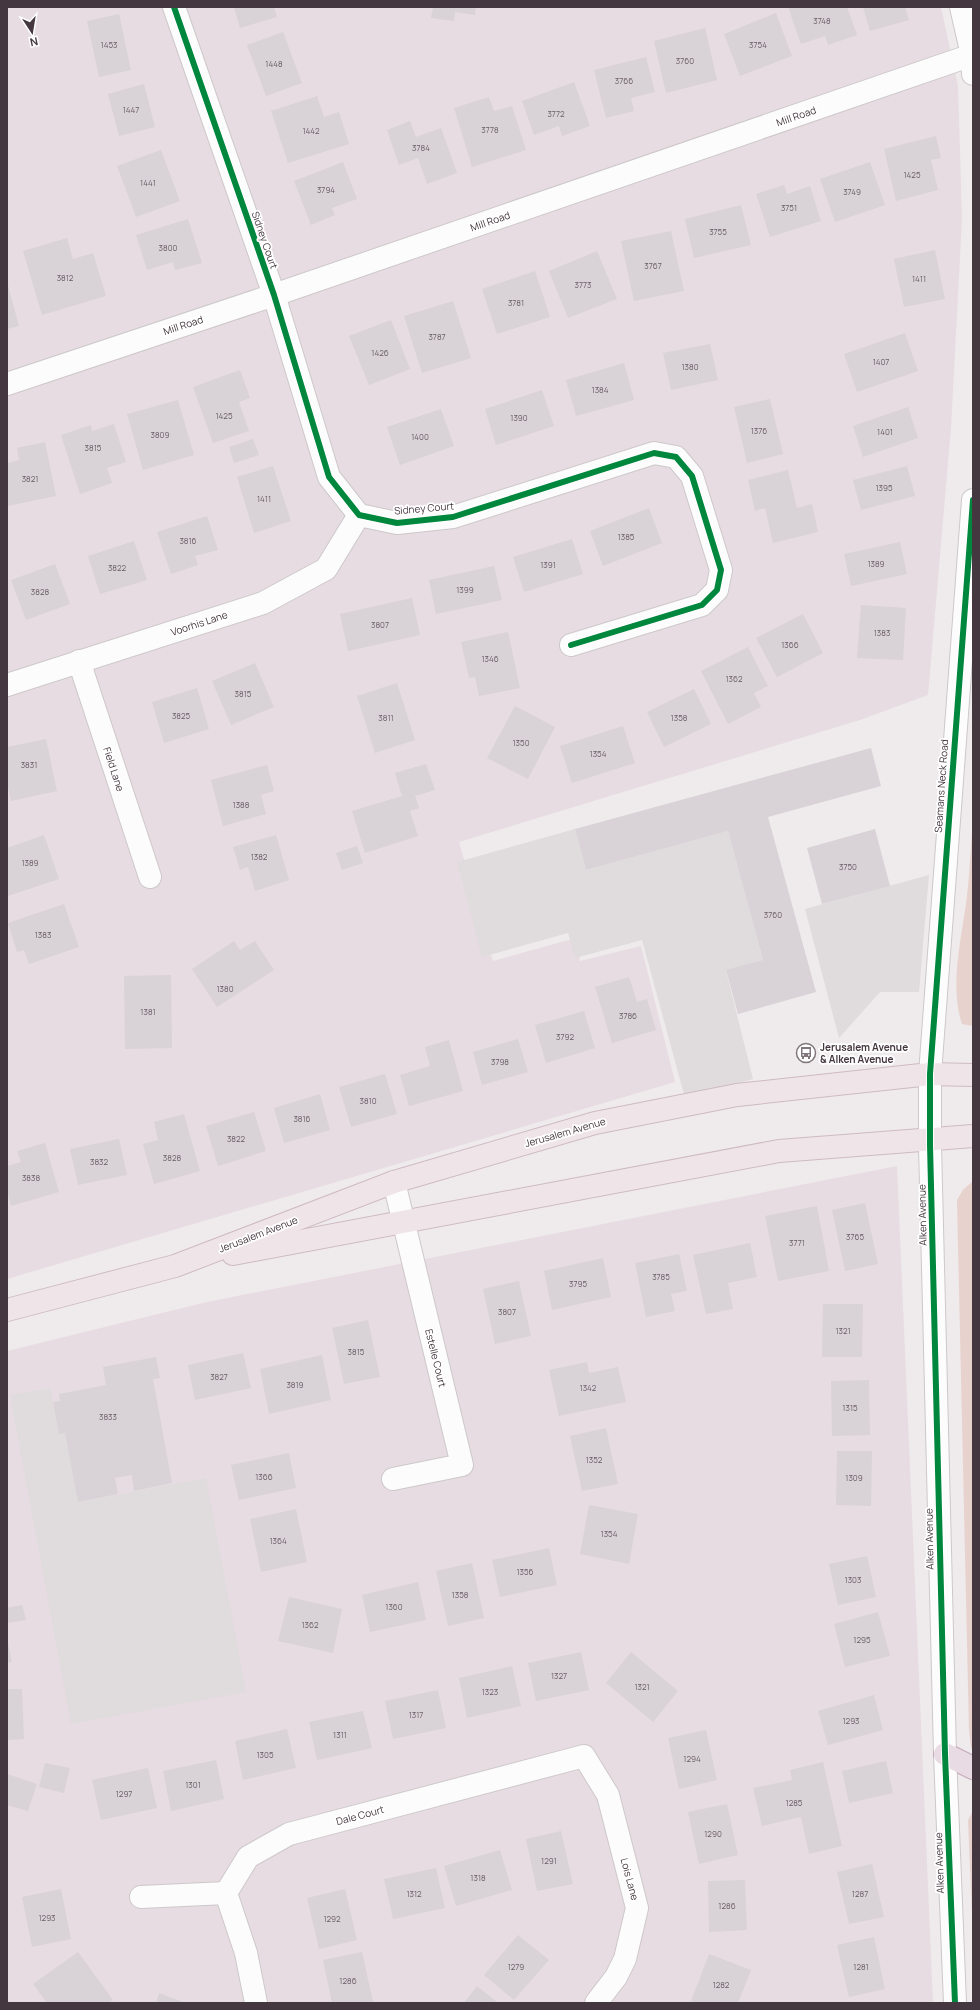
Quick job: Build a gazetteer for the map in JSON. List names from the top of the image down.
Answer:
{
  "streets": {
    "main road": ["Jerusalem Avenue"],
    "street": [
      "Mill Road",
      "Sidney Court",
      "Voorhis Lane",
      "Field Lane",
      "Seamans Neck Road",
      "Alken Avenue",
      "Estelle Court",
      "Dale Court",
      "Lois Lane"
    ]
  },
  "crossings": [
    ["Mill Road", "Sidney Court"],
    ["Sidney Court", "Voorhis Lane"],
    ["Voorhis Lane", "Field Lane"],
    ["Seamans Neck Road", "Jerusalem Avenue"],
    ["Seamans Neck Road", "Alken Avenue"],
    ["Jerusalem Avenue", "Alken Avenue"],
    ["Jerusalem Avenue", "Estelle Court"],
    ["Dale Court", "Lois Lane"]
  ],
  "places": {
    "bus stop": ["Jerusalem Avenue & Alken Avenue"]
  },
  "house_numbers": [
    "3748",
    "1453",
    "3754",
    "3760",
    "1448",
    "3766",
    "1447",
    "3772",
    "3778",
    "1442",
    "3784",
    "1425",
    "1441",
    "3794",
    "3749",
    "3751",
    "3755",
    "3800",
    "3767",
    "3812",
    "1411",
    "3773",
    "3781",
    "3787",
    "1426",
    "1407",
    "1380",
    "1384",
    "1425",
    "1390",
    "1376",
    "1401",
    "3809",
    "1400",
    "3815",
    "3821",
    "1395",
    "1411",
    "1385",
    "3816",
    "1389",
    "1391",
    "3822",
    "1399",
    "3828",
    "3807",
    "1383",
    "1366",
    "1346",
    "1362",
    "3815",
    "3825",
    "3811",
    "1358",
    "1350",
    "1354",
    "3831",
    "1388",
    "1382",
    "1389",
    "3750",
    "3760",
    "1383",
    "1380",
    "1381",
    "3786",
    "3792",
    "3798",
    "3810",
    "3816",
    "3822",
    "3828",
    "3832",
    "3838",
    "3765",
    "3771",
    "3785",
    "3795",
    "3807",
    "1321",
    "3815",
    "3827",
    "3819",
    "1342",
    "1315",
    "3833",
    "1352",
    "1366",
    "1309",
    "1354",
    "1364",
    "1356",
    "1303",
    "1358",
    "1360",
    "1362",
    "1295",
    "1327",
    "1321",
    "1323",
    "1317",
    "1293",
    "1311",
    "1305",
    "1294",
    "1301",
    "1297",
    "1285",
    "1290",
    "1291",
    "1318",
    "1312",
    "1287",
    "1286",
    "1293",
    "1292",
    "1279",
    "1281",
    "1286",
    "1282"
  ],
  "north": "bottom"
}
